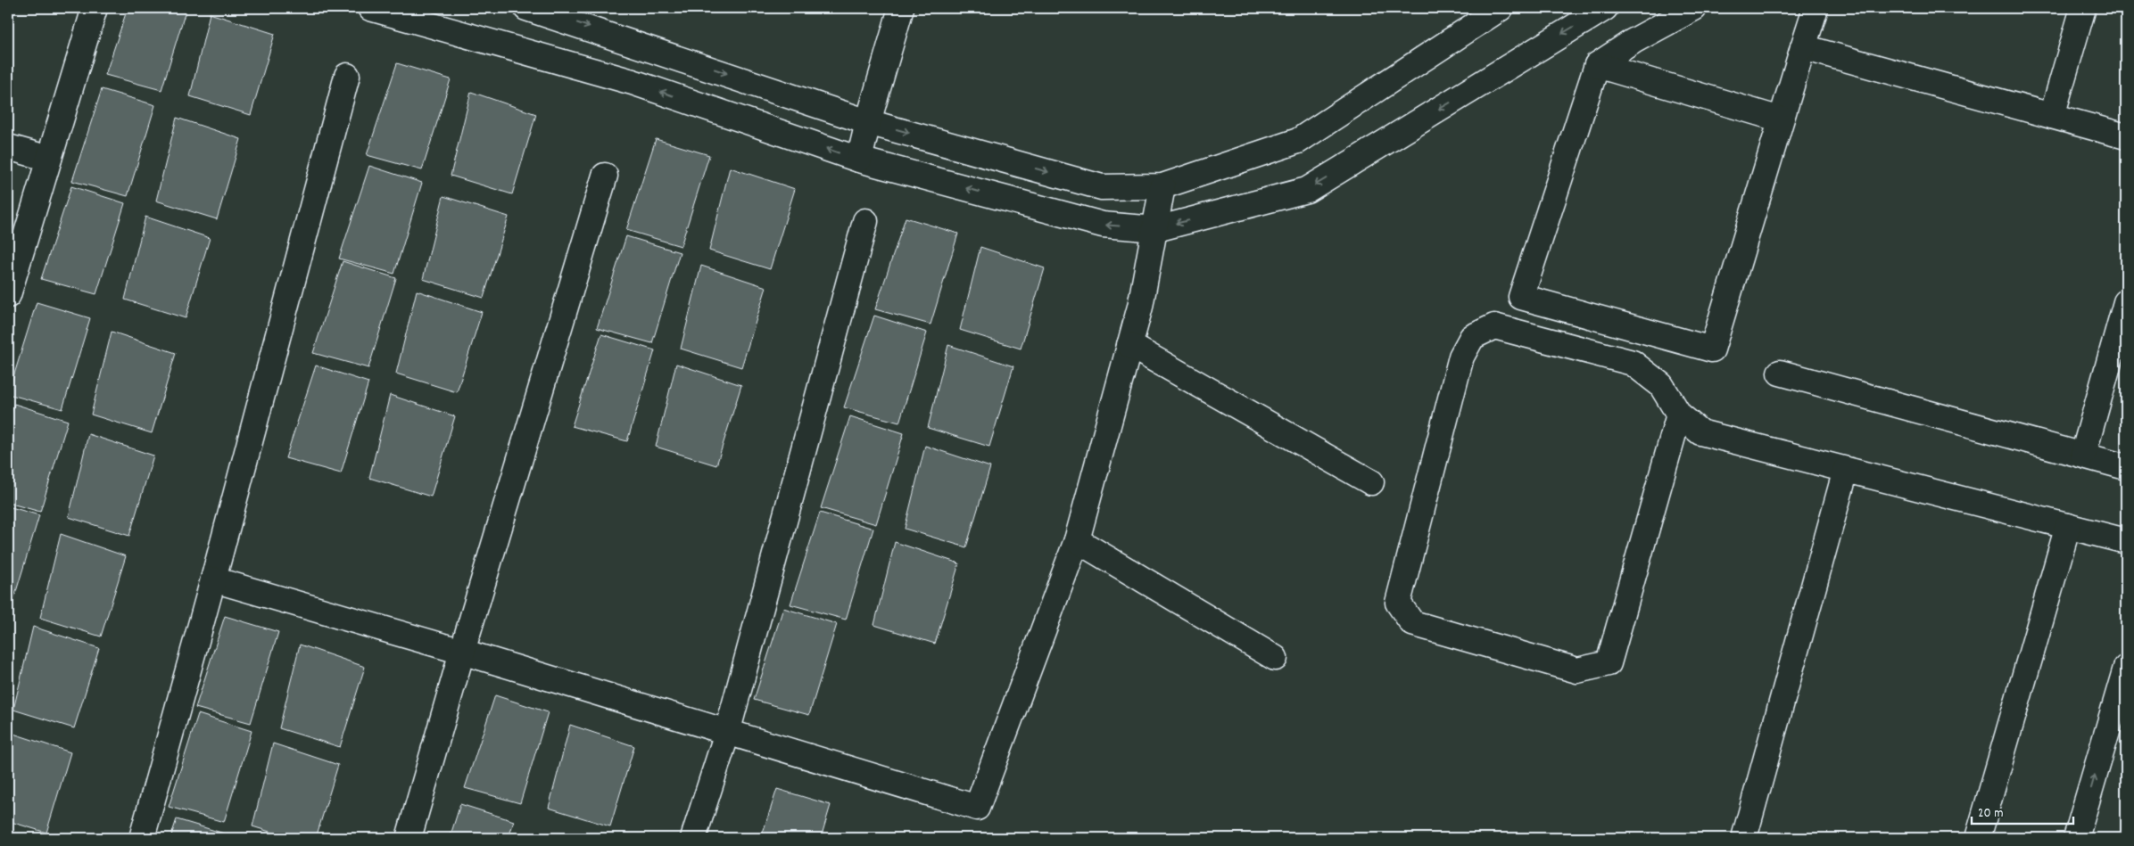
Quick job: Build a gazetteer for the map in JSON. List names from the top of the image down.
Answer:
{
  "scale_bar": "20 m"
}
